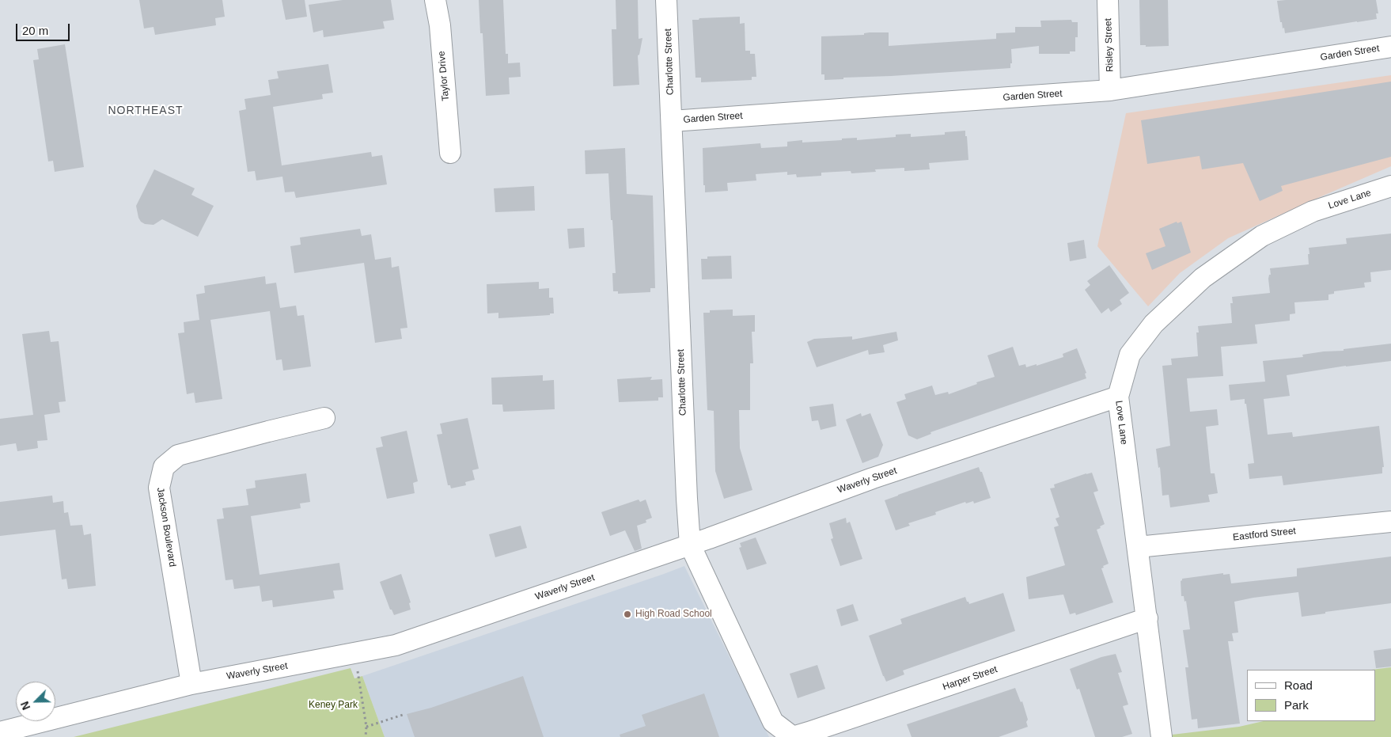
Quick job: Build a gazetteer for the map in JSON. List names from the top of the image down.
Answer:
{
  "streets": {
    "street": [
      "Risley Street",
      "Garden Street",
      "Charlotte Street",
      "Taylor Drive",
      "Love Lane",
      "Waverly Street",
      "Jackson Boulevard",
      "Eastford Street",
      "Harper Street"
    ]
  },
  "crossings": [
    ["Risley Street", "Garden Street"],
    ["Garden Street", "Charlotte Street"],
    ["Charlotte Street", "Waverly Street"],
    ["Charlotte Street", "Harper Street"],
    ["Love Lane", "Waverly Street"],
    ["Love Lane", "Eastford Street"],
    ["Love Lane", "Harper Street"],
    ["Waverly Street", "Jackson Boulevard"]
  ],
  "districts": ["NORTHEAST"],
  "parks": ["Keney Park"],
  "places": ["High Road School"],
  "legend": ["Road", "Park"],
  "scale_bar": "20 m",
  "north": "bottom left"
}
